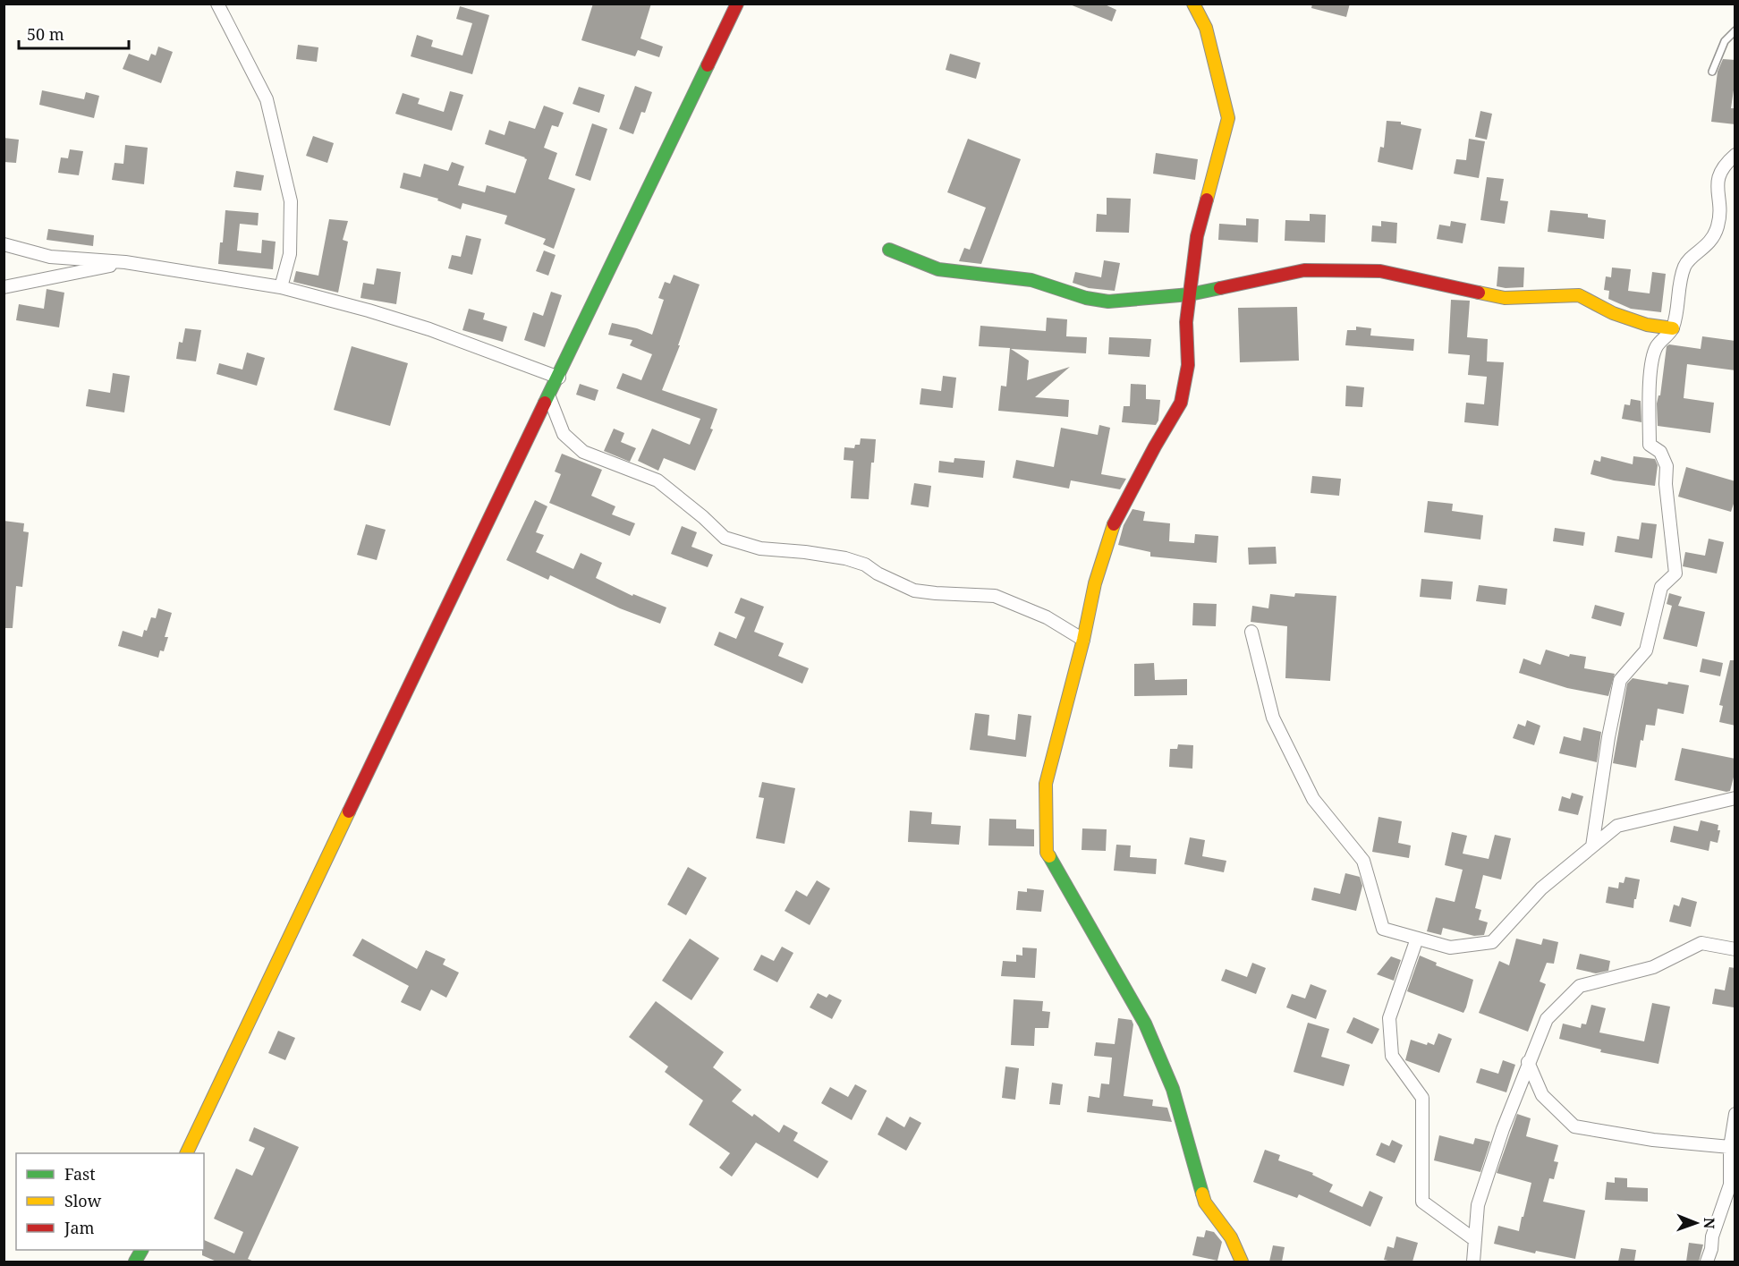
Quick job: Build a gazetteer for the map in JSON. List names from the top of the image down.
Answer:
{
  "legend": ["Fast", "Slow", "Jam"],
  "scale_bar": "50 m",
  "north": "right"
}
